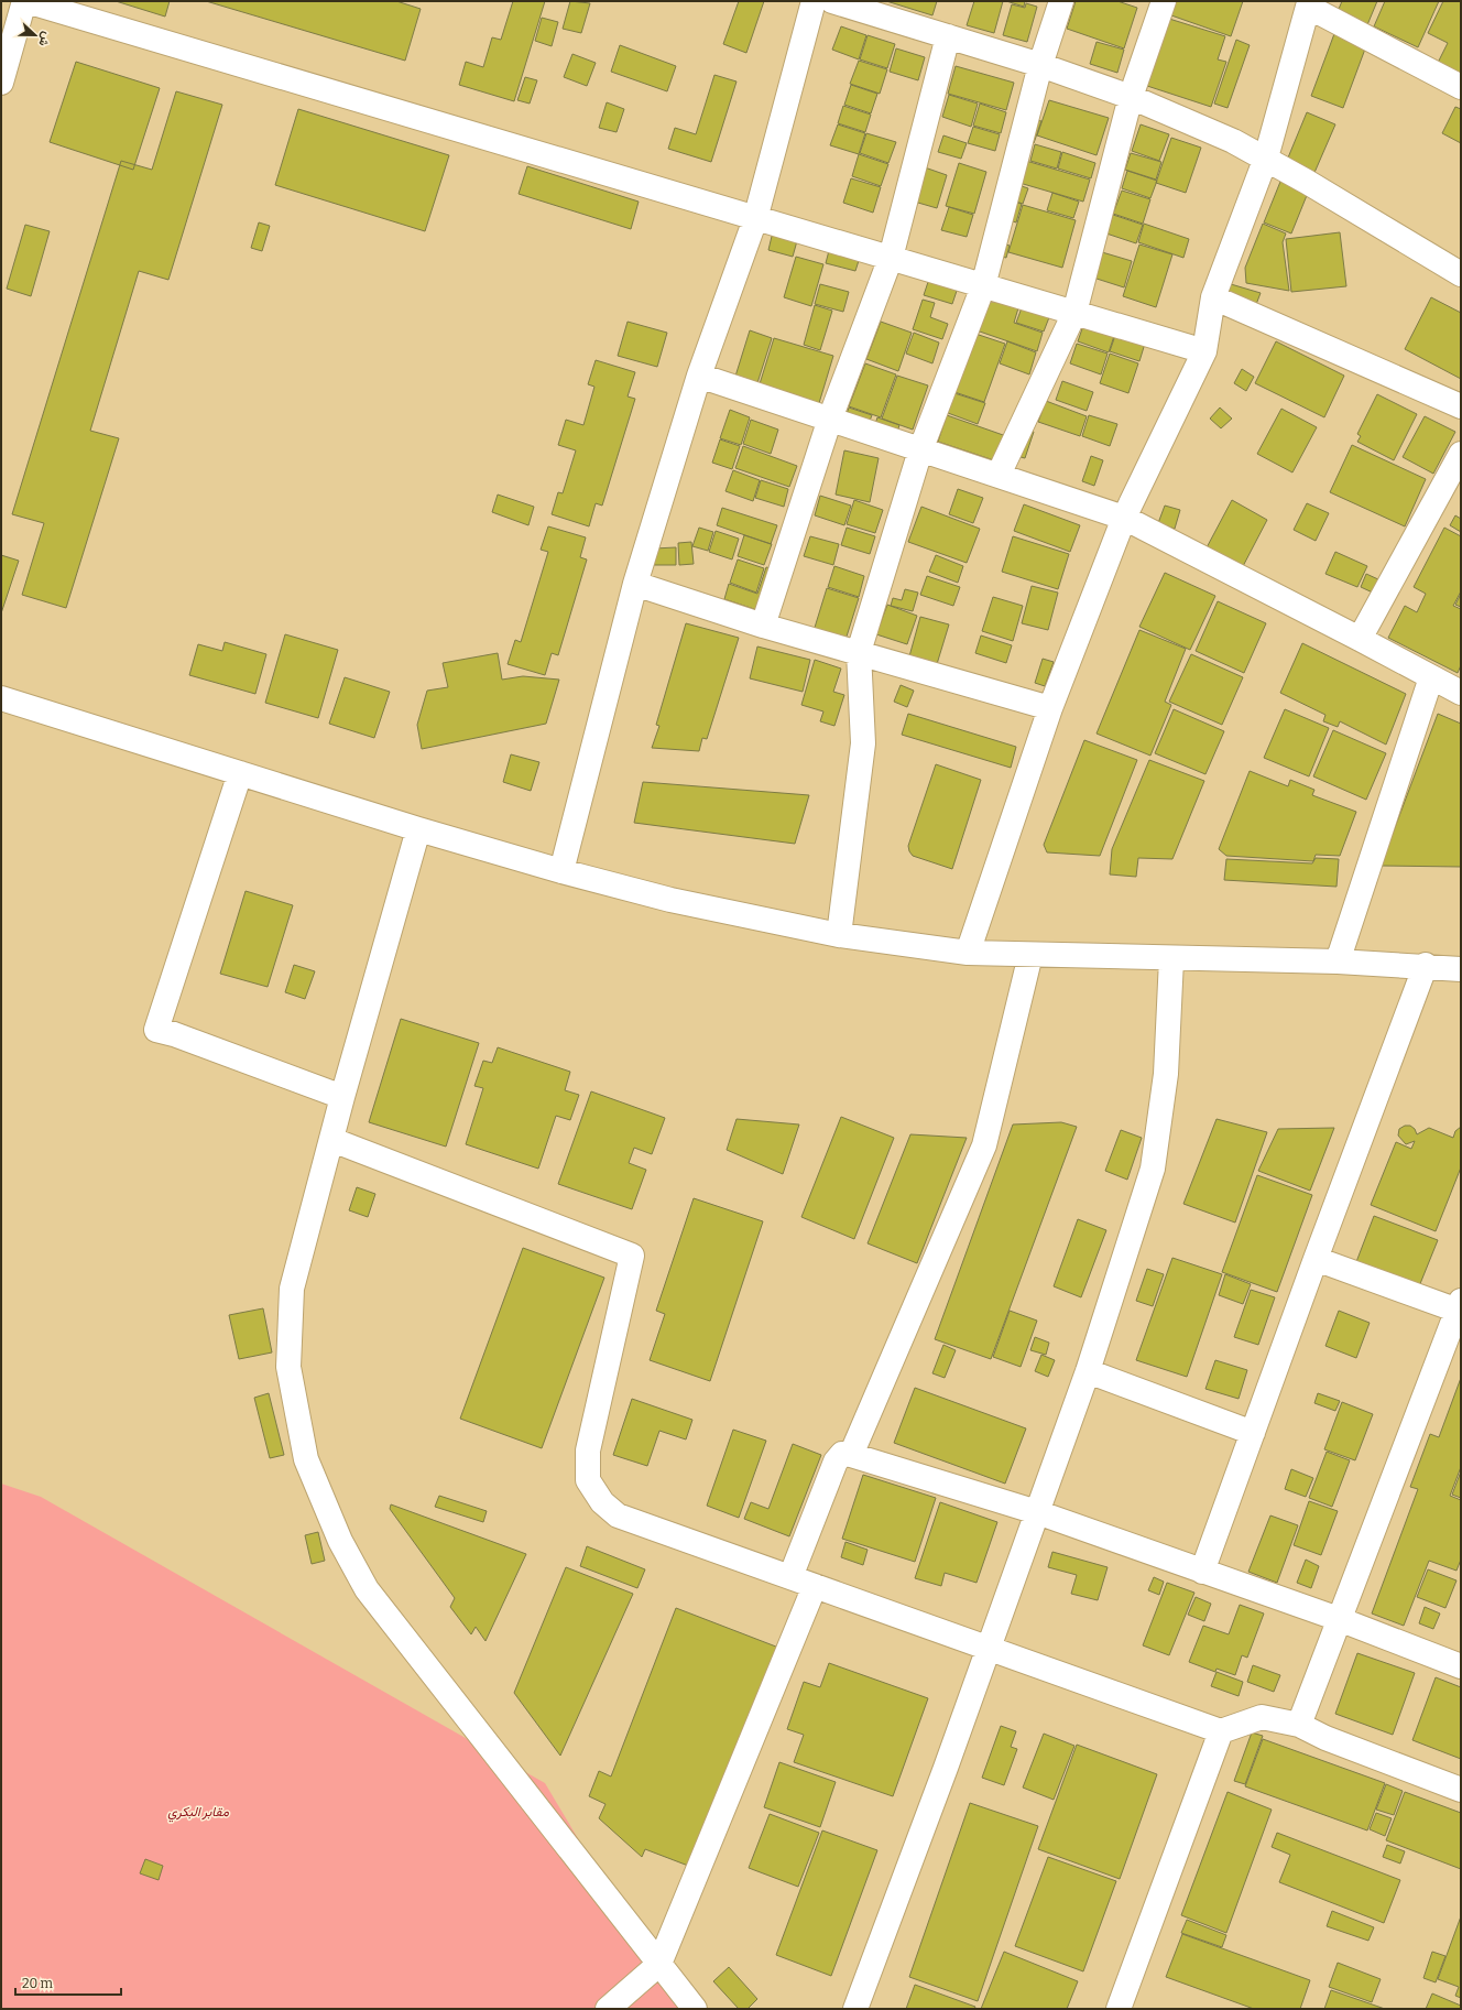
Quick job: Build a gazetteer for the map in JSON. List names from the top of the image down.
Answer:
{
  "parks": ["مقابر البكري"],
  "scale_bar": "20 m",
  "north": "right"
}
